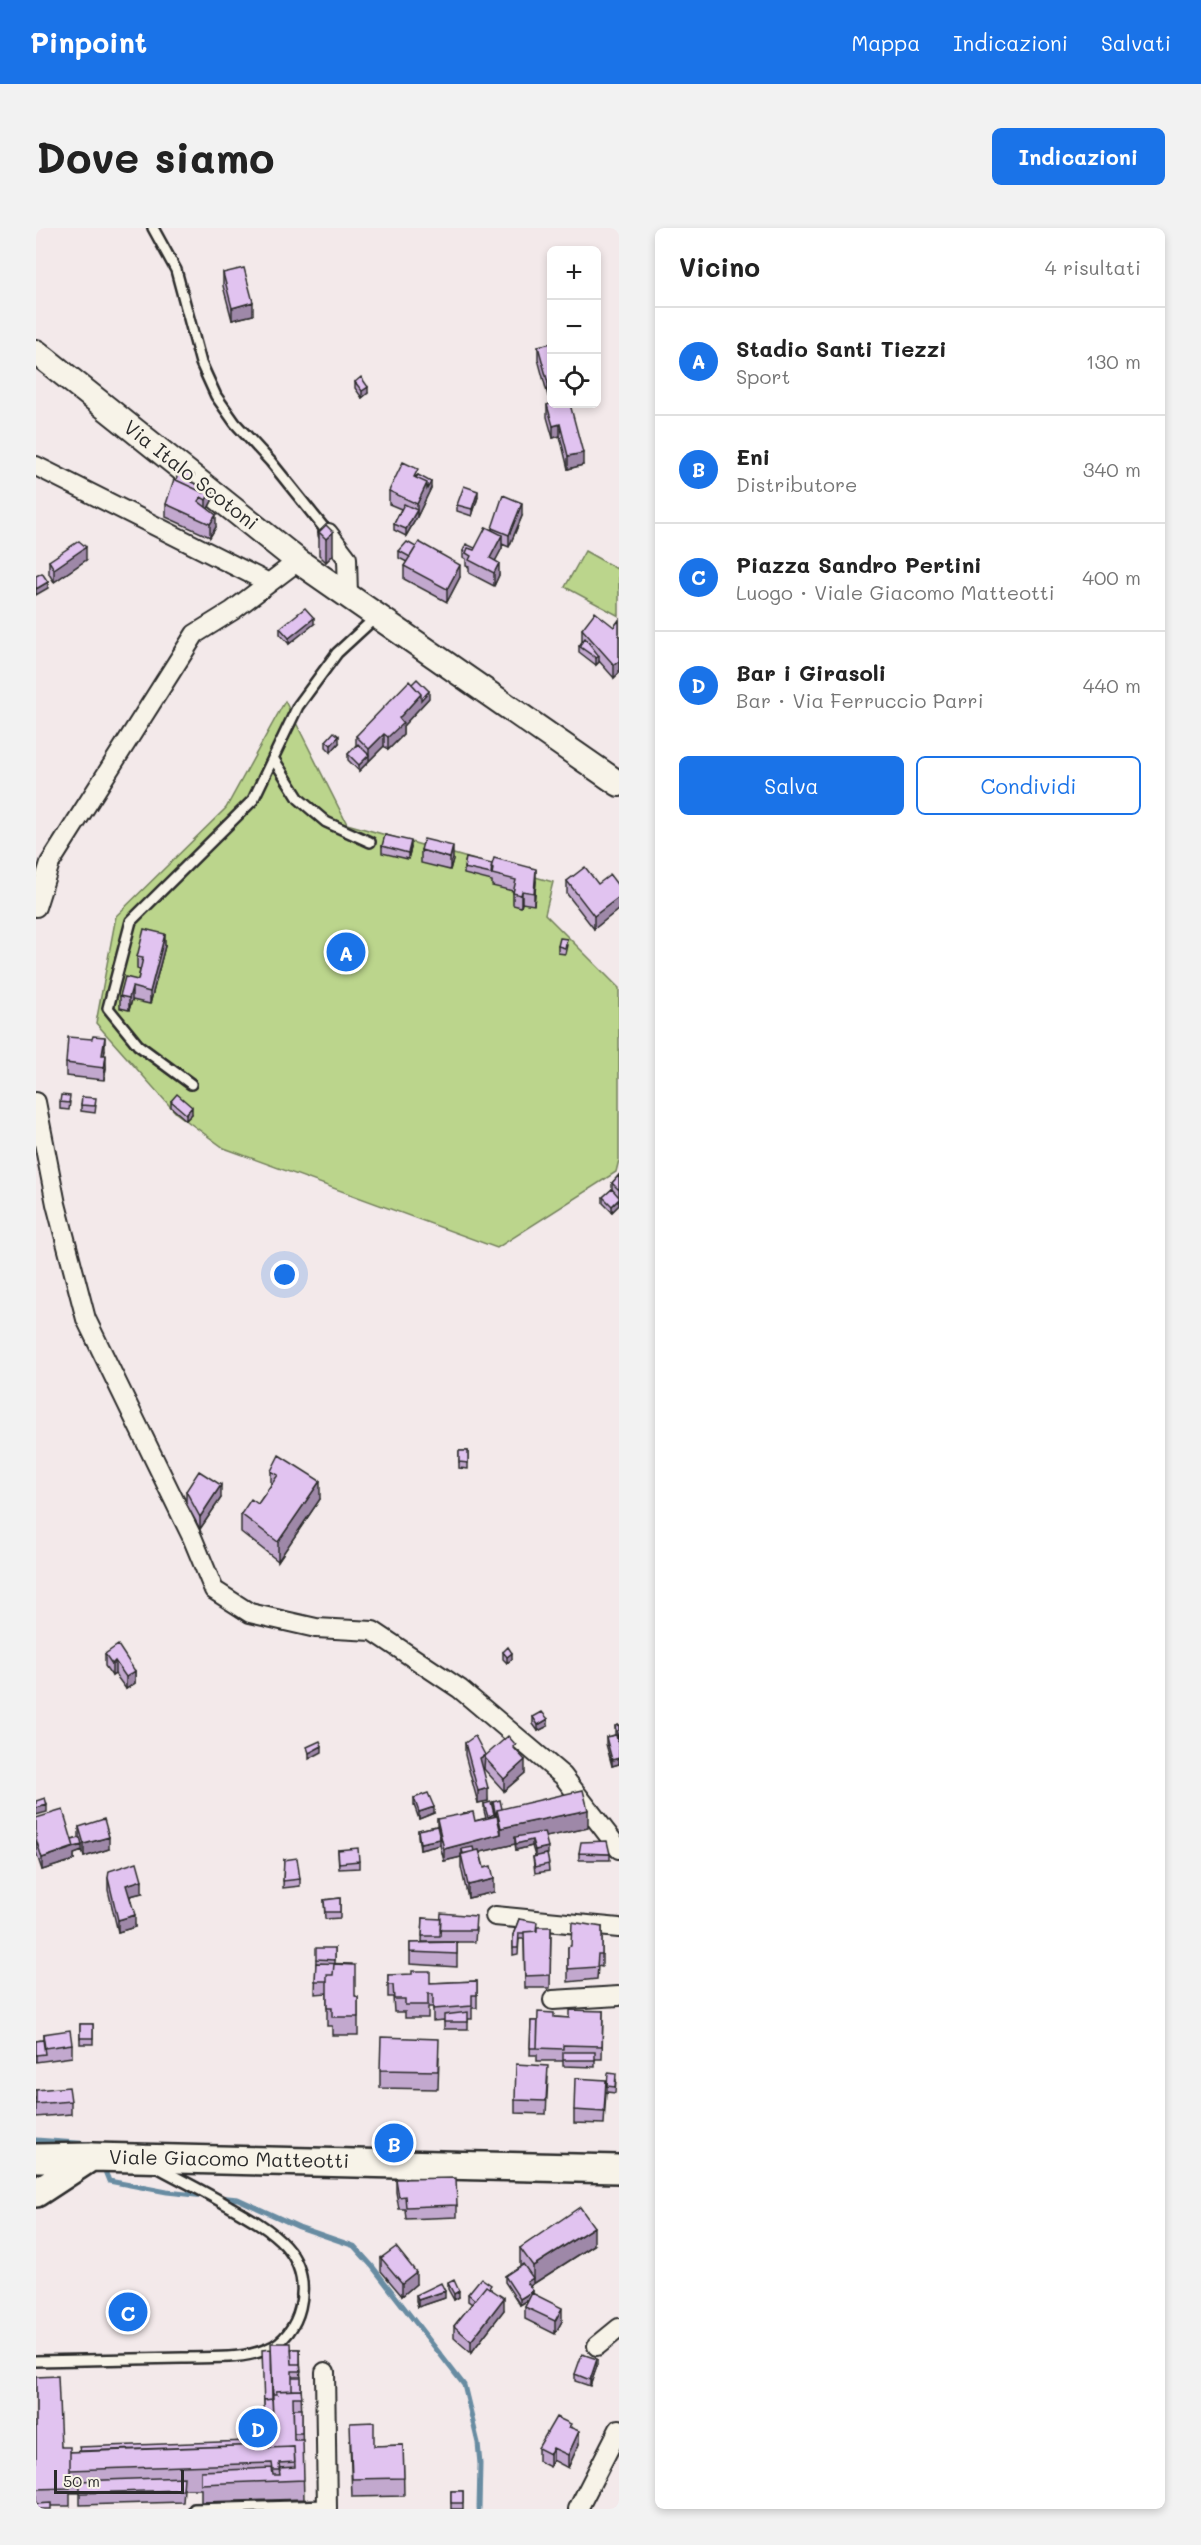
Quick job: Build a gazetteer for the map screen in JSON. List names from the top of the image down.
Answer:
{
  "streets": {
    "main road": ["Viale Giacomo Matteotti"],
    "street": ["Via Italo Scotoni"]
  },
  "scale_bar": "50 m",
  "page": {
    "header": "Pinpoint",
    "nav": ["Mappa", "Indicazioni", "Salvati"],
    "buttons": [
      "Indicazioni",
      ["Salva", "Condividi"]
    ],
    "title": "Dove siamo",
    "heading": ["Vicino", "4 risultati"],
    "map_buttons": ["+", "−"],
    "list": [
      {
        "mark": "A",
        "name": "Stadio Santi Tiezzi",
        "note": "Sport",
        "value": "130 m"
      },
      {
        "mark": "B",
        "name": "Eni",
        "note": "Distributore",
        "value": "340 m"
      },
      {
        "mark": "C",
        "name": "Piazza Sandro Pertini",
        "note": "Luogo · Viale Giacomo Matteotti",
        "value": "400 m"
      },
      {
        "mark": "D",
        "name": "Bar i Girasoli",
        "note": "Bar · Via Ferruccio Parri",
        "value": "440 m"
      }
    ],
    "pins": [
      "A",
      "B",
      "C",
      "D"
    ],
    "scale": "50 m"
  }
}
